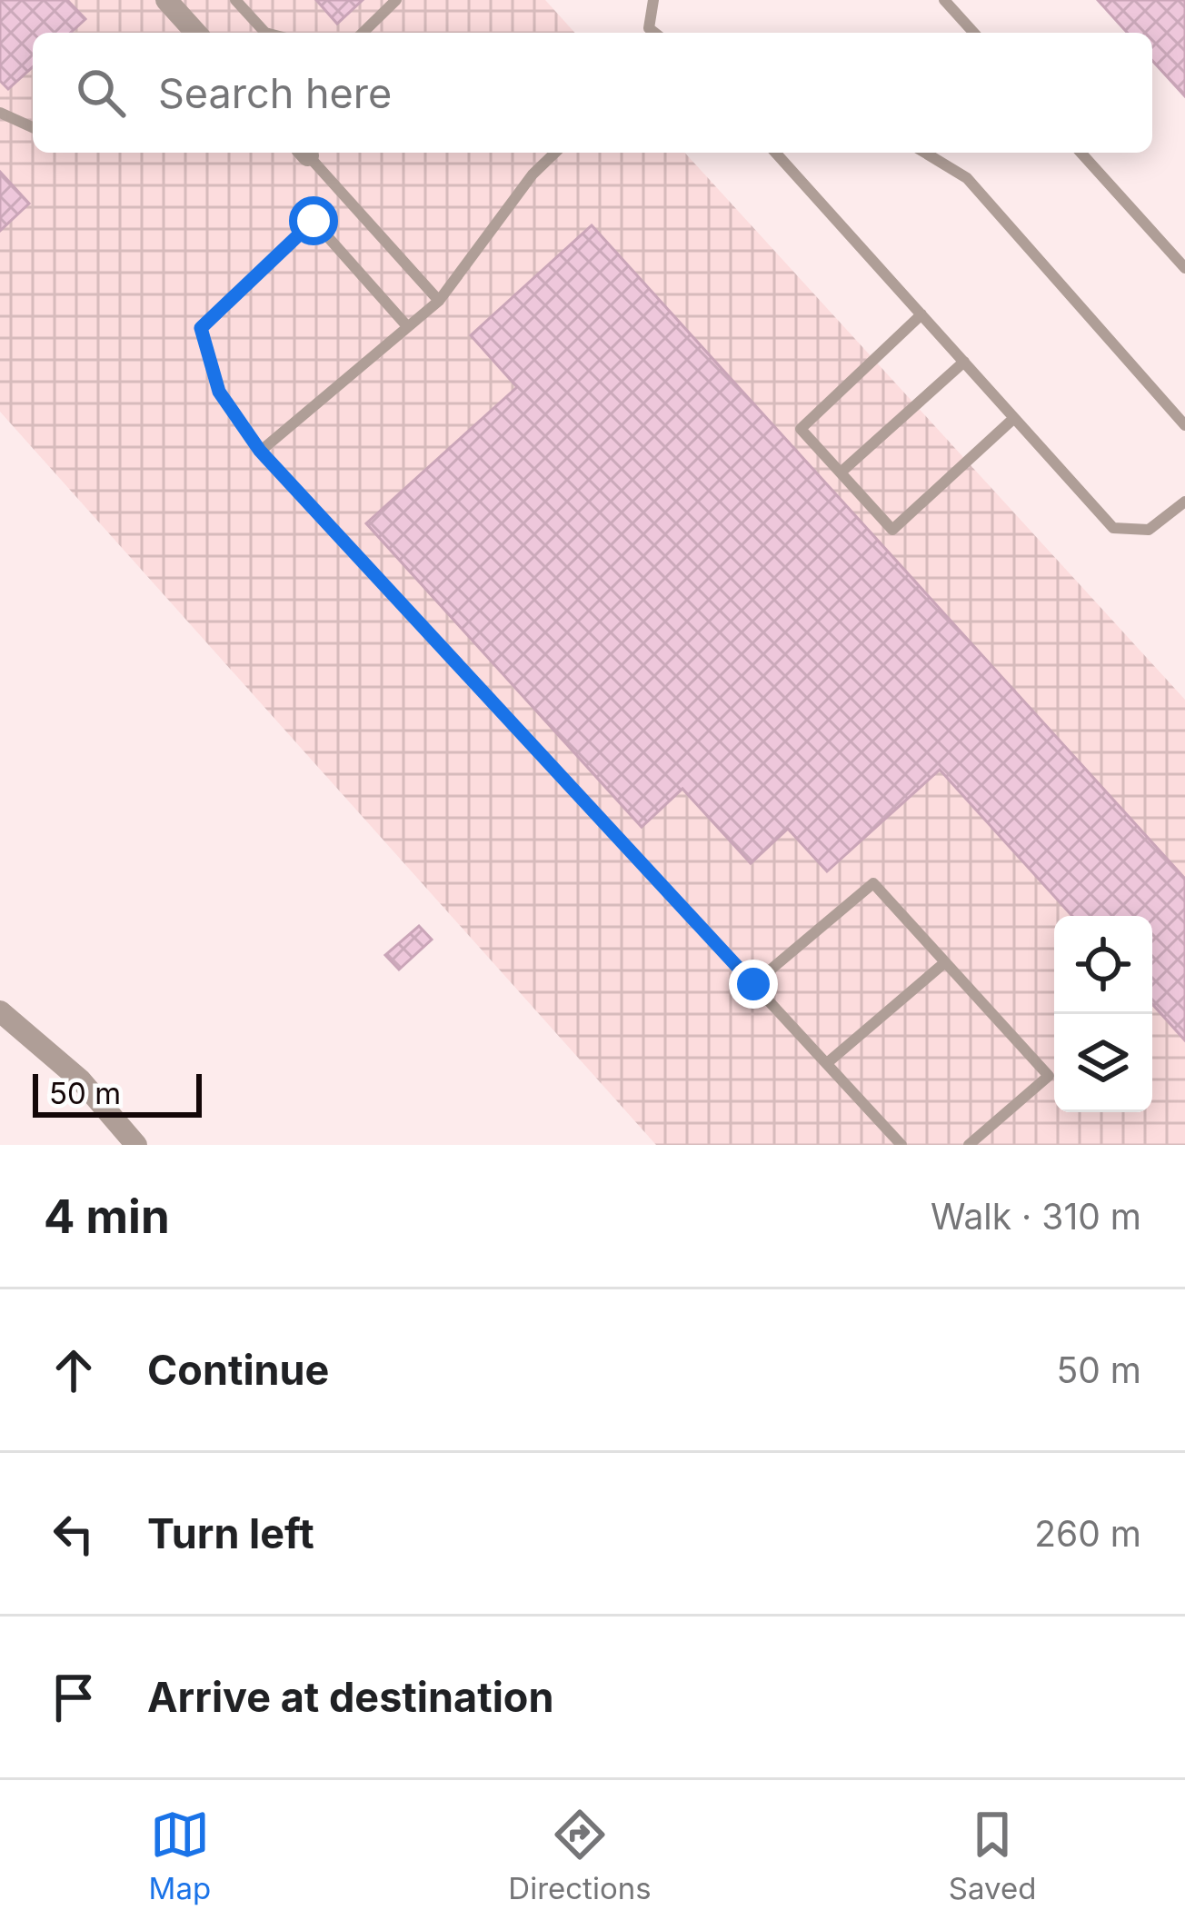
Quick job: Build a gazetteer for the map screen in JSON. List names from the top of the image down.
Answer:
{
  "scale_bar": "50 m",
  "page": {
    "search": "Search here",
    "scale": "50 m",
    "heading": ["4 min", "Walk · 310 m"],
    "list": [
      ["Continue", "50 m"],
      ["Turn left", "260 m"],
      "Arrive at destination"
    ],
    "nav": ["Map", "Directions", "Saved"]
  }
}
